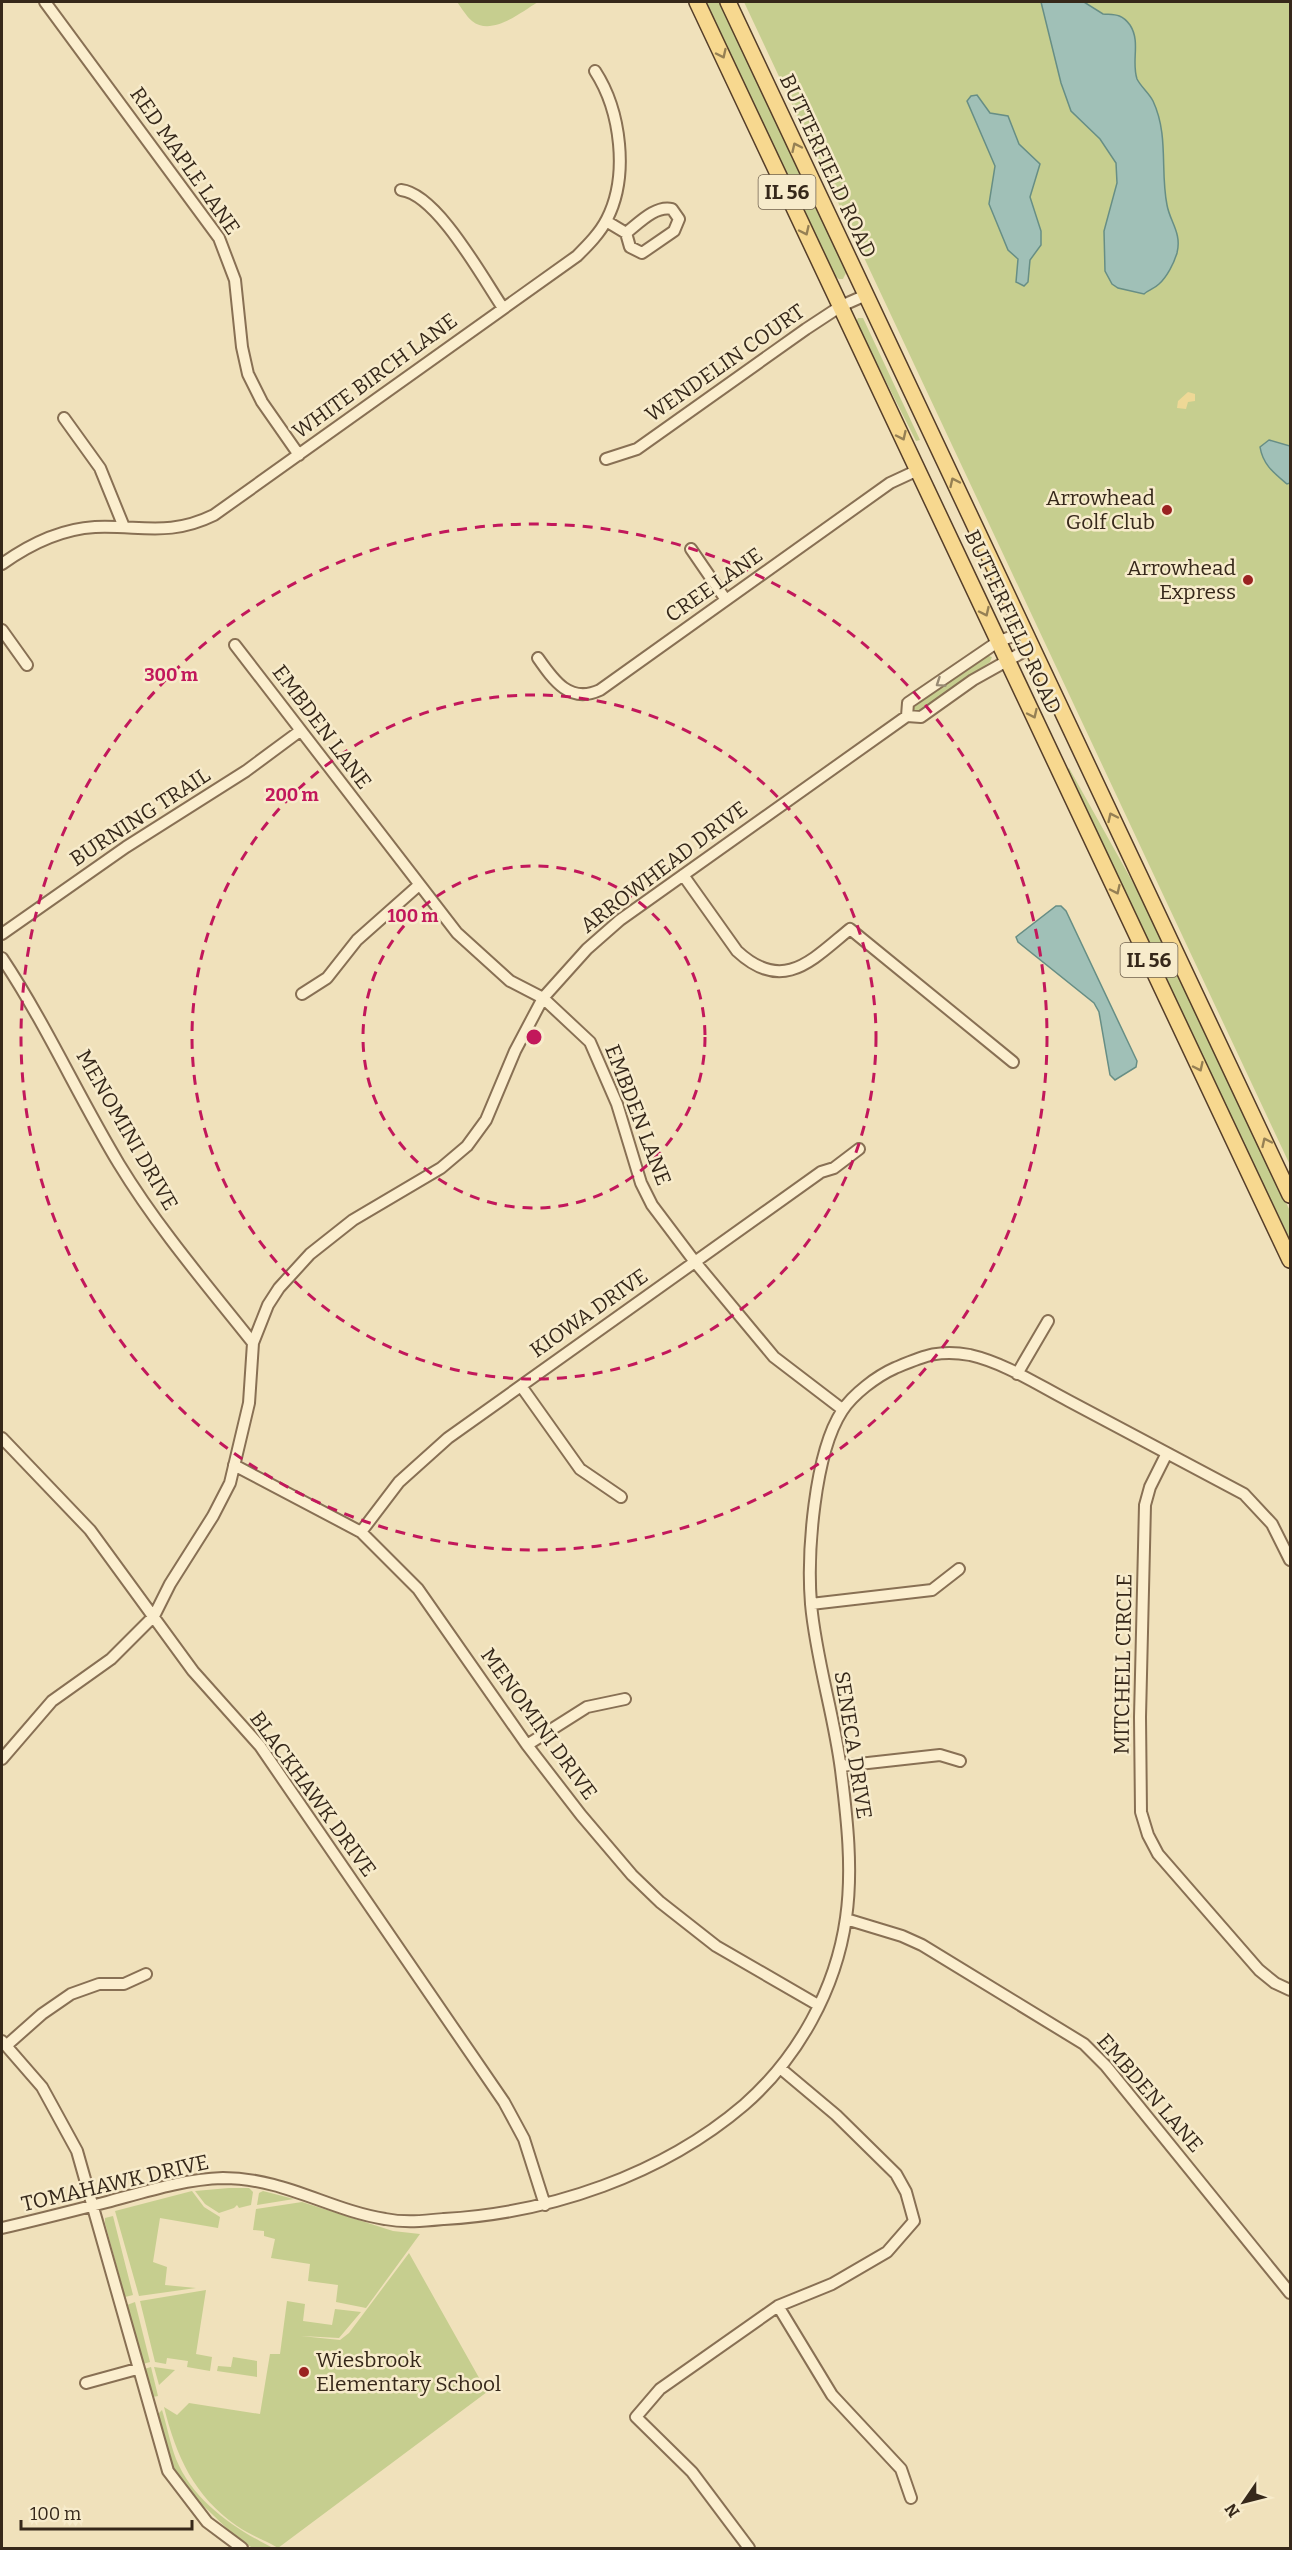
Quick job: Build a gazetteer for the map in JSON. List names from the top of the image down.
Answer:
{
  "streets": {
    "main road": ["BUTTERFIELD ROAD", "IL 56"],
    "street": [
      "RED MAPLE LANE",
      "WENDELIN COURT",
      "WHITE BIRCH LANE",
      "CREE LANE",
      "EMBDEN LANE",
      "BURNING TRAIL",
      "ARROWHEAD DRIVE",
      "MENOMINI DRIVE",
      "KIOWA DRIVE",
      "MITCHELL CIRCLE",
      "SENECA DRIVE",
      "BLACKHAWK DRIVE",
      "TOMAHAWK DRIVE"
    ]
  },
  "crossings": [
    ["RED MAPLE LANE", "WHITE BIRCH LANE"],
    ["BUTTERFIELD ROAD", "WENDELIN COURT"],
    ["BUTTERFIELD ROAD", "CREE LANE"],
    ["BUTTERFIELD ROAD", "ARROWHEAD DRIVE"],
    ["EMBDEN LANE", "BURNING TRAIL"],
    ["EMBDEN LANE", "ARROWHEAD DRIVE"],
    ["EMBDEN LANE", "KIOWA DRIVE"],
    ["EMBDEN LANE", "SENECA DRIVE"],
    ["ARROWHEAD DRIVE", "MENOMINI DRIVE"],
    ["ARROWHEAD DRIVE", "BLACKHAWK DRIVE"],
    ["MENOMINI DRIVE", "KIOWA DRIVE"],
    ["MENOMINI DRIVE", "SENECA DRIVE"],
    ["MITCHELL CIRCLE", "SENECA DRIVE"],
    ["SENECA DRIVE", "BLACKHAWK DRIVE"],
    ["SENECA DRIVE", "TOMAHAWK DRIVE"]
  ],
  "places": ["Arrowhead Golf Club", "Arrowhead Express", "Wiesbrook Elementary School"],
  "scale_bar": "100 m",
  "north": "bottom left",
  "rings": ["300 m", "200 m", "100 m"]
}
